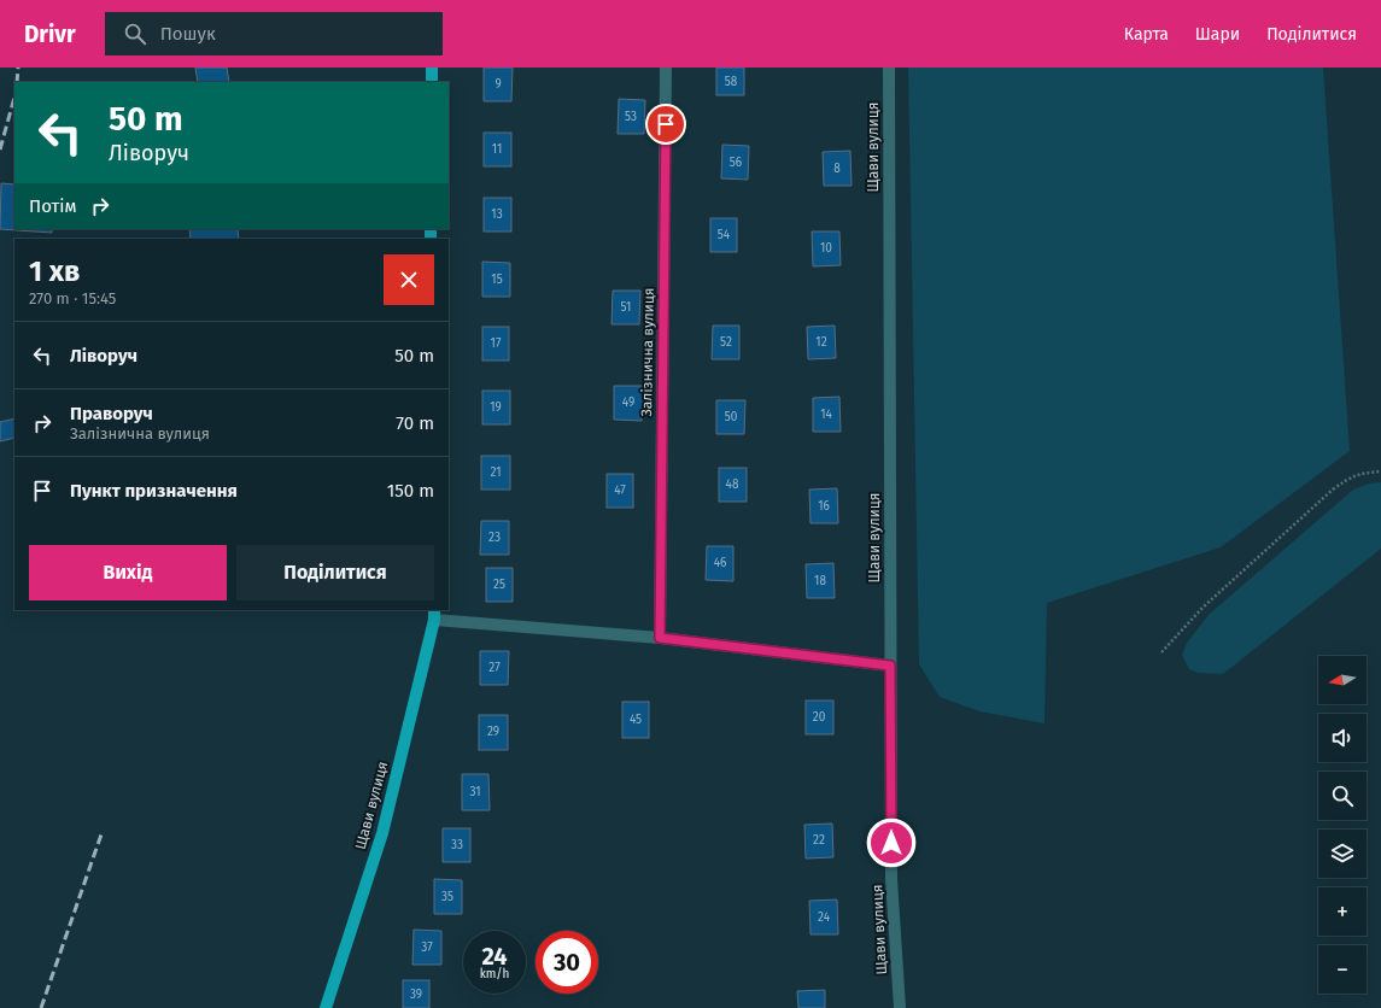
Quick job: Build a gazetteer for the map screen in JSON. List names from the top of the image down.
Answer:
{
  "streets": {
    "main road": ["Щави вулиця"],
    "street": ["Залізнична вулиця"]
  },
  "house_numbers": [
    "58",
    "9",
    "53",
    "11",
    "56",
    "8",
    "13",
    "54",
    "10",
    "15",
    "51",
    "52",
    "12",
    "17",
    "49",
    "19",
    "14",
    "50",
    "21",
    "48",
    "47",
    "16",
    "23",
    "46",
    "18",
    "25",
    "27",
    "20",
    "45",
    "29",
    "31",
    "22",
    "33",
    "35",
    "24",
    "37",
    "39"
  ],
  "north": "left",
  "page": {
    "header": "Drivr",
    "search": "Пошук",
    "nav": ["Карта", "Шари", "Поділитися"],
    "turn": ["50 m", "Ліворуч"],
    "then": "Потім",
    "heading": ["1 хв", "270 m · 15:45"],
    "list": [
      {
        "name": "Ліворуч",
        "value": "50 m"
      },
      {
        "name": "Праворуч",
        "note": "Залізнична вулиця",
        "value": "70 m"
      },
      {
        "name": "Пункт призначення",
        "value": "150 m"
      }
    ],
    "buttons": ["Вихід", "Поділитися"],
    "map_buttons": ["+", "−"],
    "speed": "24 km/h",
    "limit": "30"
  }
}
